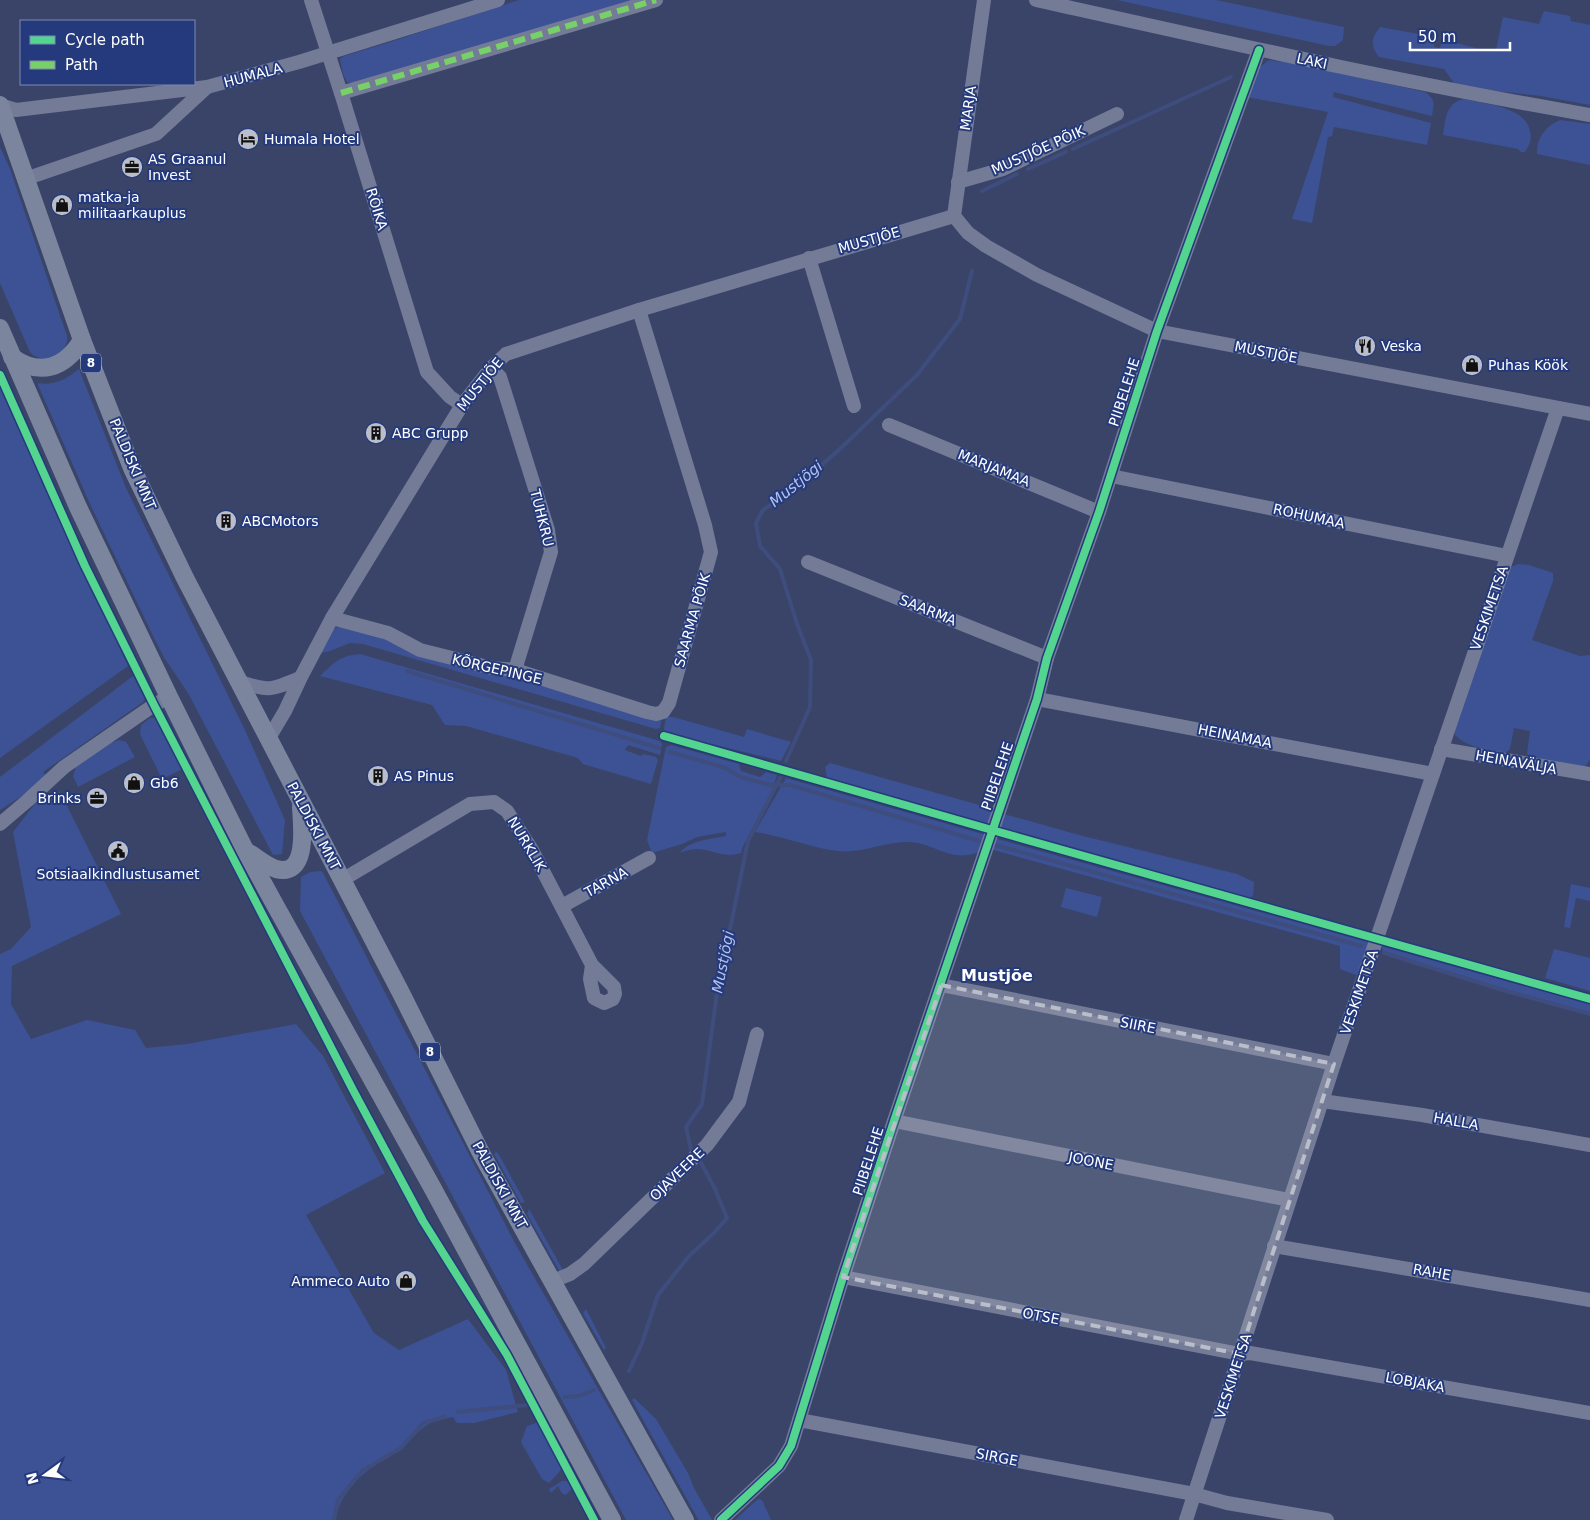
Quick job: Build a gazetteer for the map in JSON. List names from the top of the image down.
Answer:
{
  "streets": {
    "main road": ["8", "PALDISKI MNT"],
    "street": [
      "LAKI",
      "HUMALA",
      "MARJA",
      "MUSTJÕE PÕIK",
      "RÕIKA",
      "MUSTJÕE",
      "PIIBELEHE",
      "MARJAMAA",
      "ROHUMAA",
      "TUHKRU",
      "VESKIMETSA",
      "SAARMA",
      "SAARMA PÕIK",
      "KÕRGEPINGE",
      "HEINAMAA",
      "HEINAVÄLJA",
      "NURKLIK",
      "TARNA",
      "SIIRE",
      "HALLA",
      "JOONE",
      "OJAVEERE",
      "RAHE",
      "OTSE",
      "LOBJAKA",
      "SIRGE"
    ]
  },
  "crossings": [
    ["LAKI", "PIIBELEHE"],
    ["HUMALA", "RÕIKA"],
    ["HUMALA", "PALDISKI MNT"],
    ["MARJA", "MUSTJÕE PÕIK"],
    ["MARJA", "MUSTJÕE"],
    ["RÕIKA", "MUSTJÕE"],
    ["MUSTJÕE", "PIIBELEHE"],
    ["MUSTJÕE", "PALDISKI MNT"],
    ["MUSTJÕE", "TUHKRU"],
    ["MUSTJÕE", "VESKIMETSA"],
    ["MUSTJÕE", "SAARMA PÕIK"],
    ["MUSTJÕE", "KÕRGEPINGE"],
    ["PIIBELEHE", "MARJAMAA"],
    ["PIIBELEHE", "ROHUMAA"],
    ["PIIBELEHE", "SAARMA"],
    ["PIIBELEHE", "HEINAMAA"],
    ["PIIBELEHE", "SIIRE"],
    ["PIIBELEHE", "JOONE"],
    ["PIIBELEHE", "OTSE"],
    ["PIIBELEHE", "SIRGE"],
    ["PALDISKI MNT", "NURKLIK"],
    ["PALDISKI MNT", "OJAVEERE"],
    ["ROHUMAA", "VESKIMETSA"],
    ["TUHKRU", "KÕRGEPINGE"],
    ["VESKIMETSA", "HEINAMAA"],
    ["VESKIMETSA", "HEINAVÄLJA"],
    ["VESKIMETSA", "SIIRE"],
    ["VESKIMETSA", "HALLA"],
    ["VESKIMETSA", "JOONE"],
    ["VESKIMETSA", "RAHE"],
    ["VESKIMETSA", "OTSE"],
    ["VESKIMETSA", "LOBJAKA"],
    ["VESKIMETSA", "SIRGE"],
    ["SAARMA PÕIK", "KÕRGEPINGE"],
    ["NURKLIK", "TARNA"],
    ["OTSE", "LOBJAKA"]
  ],
  "districts": ["Mustjõe"],
  "water": ["Mustjõgi"],
  "places": {
    "hotel": ["Humala Hotel"],
    "office": ["AS Graanul Invest", "Brinks"],
    "shop": [
      "matka-ja militaarkauplus",
      "Puhas Köök",
      "Gb6",
      "Ammeco Auto"
    ],
    "restaurant": ["Veska"],
    "building": ["ABC Grupp", "ABCMotors", "AS Pinus"],
    "public building": ["Sotsiaalkindlustusamet"]
  },
  "legend": ["Cycle path", "Path"],
  "scale_bar": "50 m",
  "north": "left"
}
